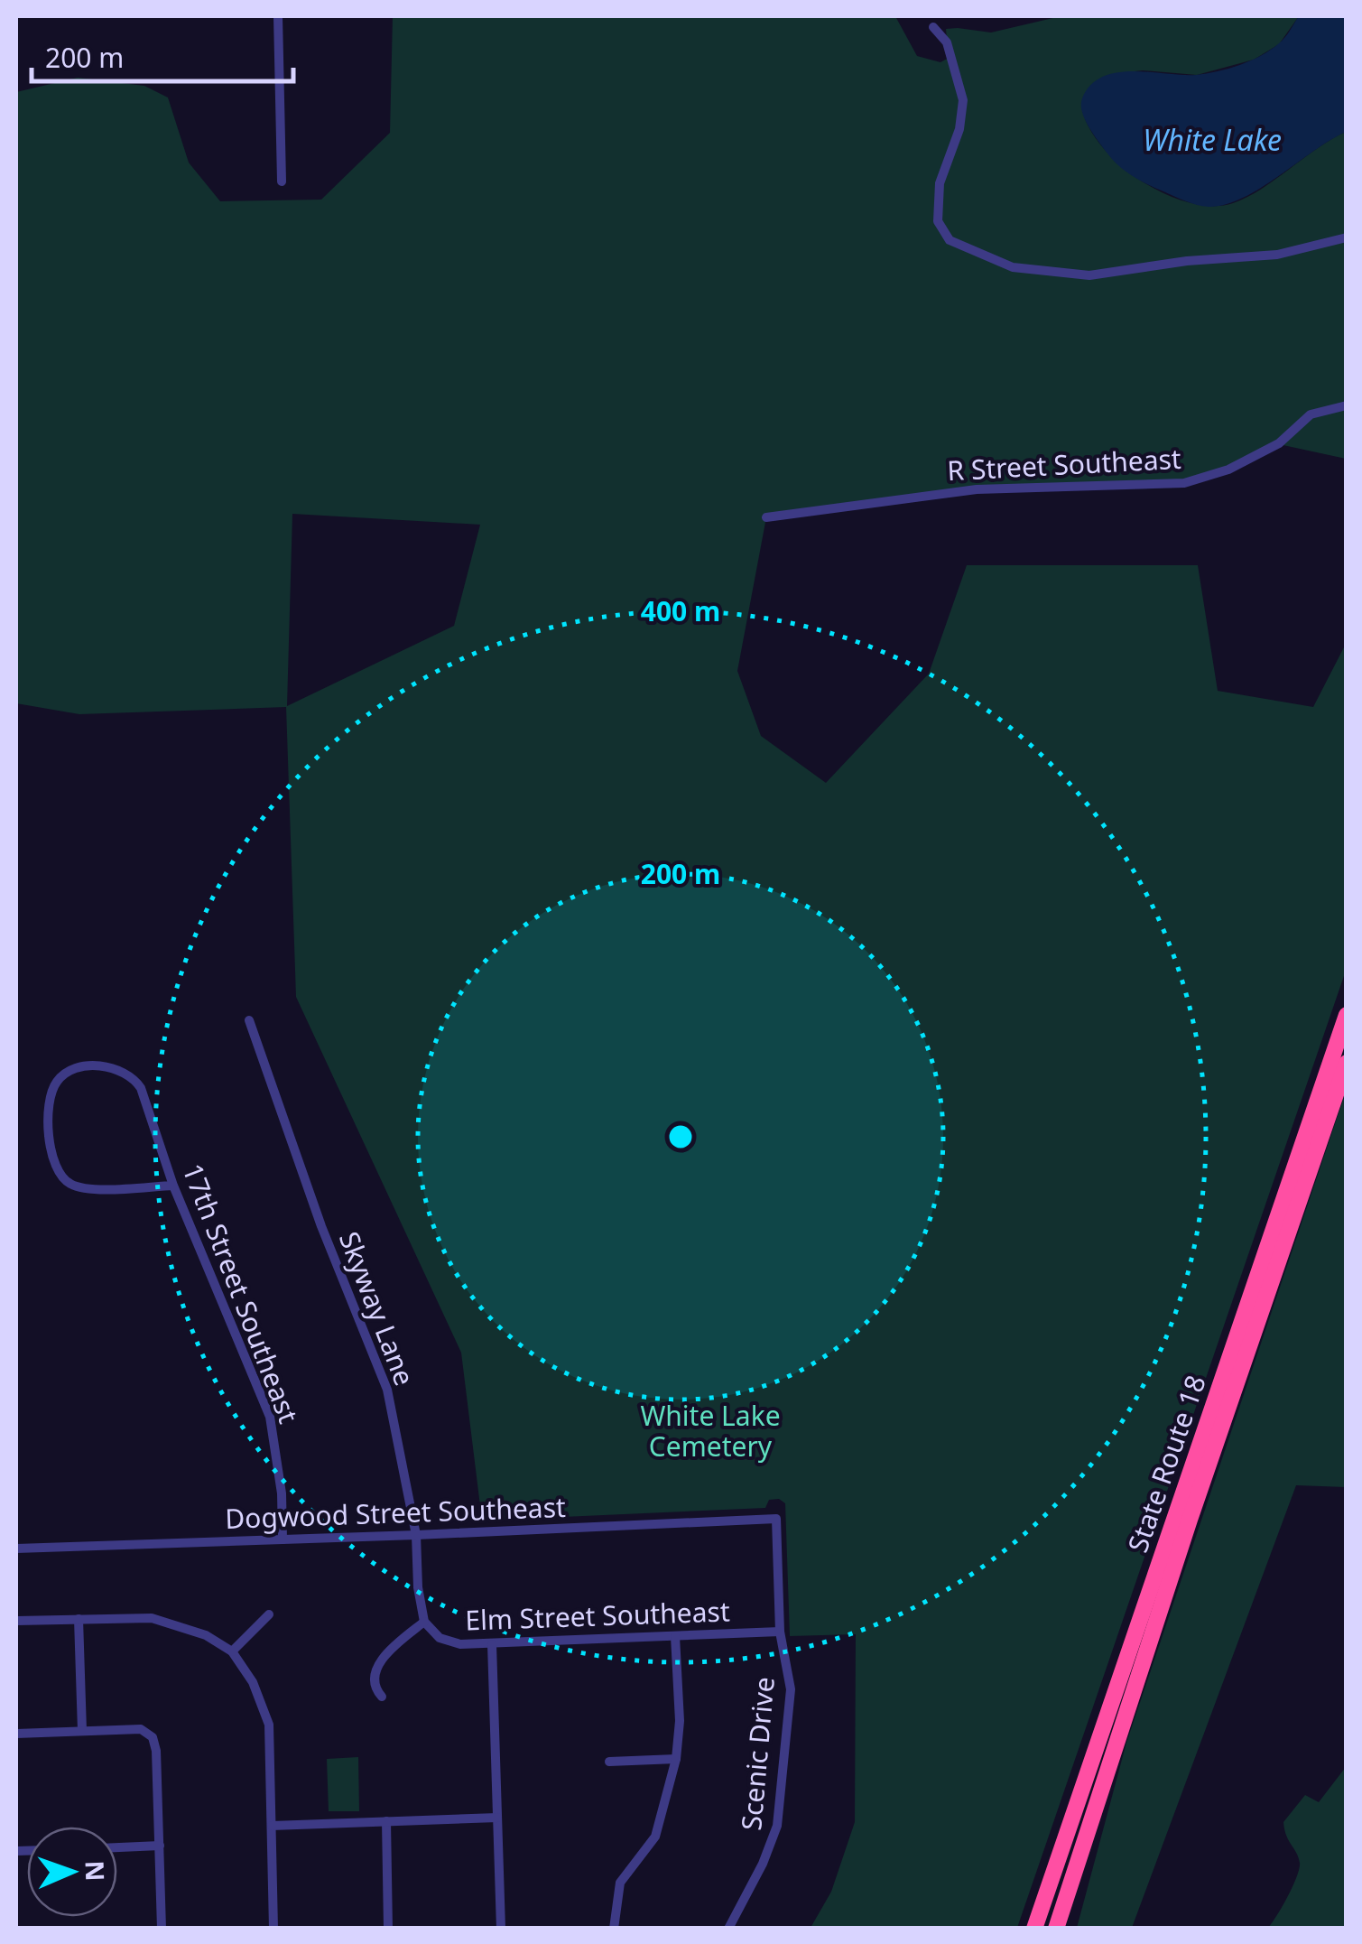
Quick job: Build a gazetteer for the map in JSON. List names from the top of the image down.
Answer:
{
  "streets": {
    "highway": ["State Route 18"],
    "street": [
      "R Street Southeast",
      "17th Street Southeast",
      "Skyway Lane",
      "Dogwood Street Southeast",
      "Elm Street Southeast",
      "Scenic Drive"
    ]
  },
  "crossings": [
    ["17th Street Southeast", "Dogwood Street Southeast"],
    ["Skyway Lane", "Dogwood Street Southeast"],
    ["Skyway Lane", "Elm Street Southeast"],
    ["Dogwood Street Southeast", "Scenic Drive"],
    ["Elm Street Southeast", "Scenic Drive"]
  ],
  "water": ["White Lake"],
  "parks": ["White Lake Cemetery"],
  "scale_bar": "200 m",
  "north": "right",
  "rings": ["400 m", "200 m"]
}
